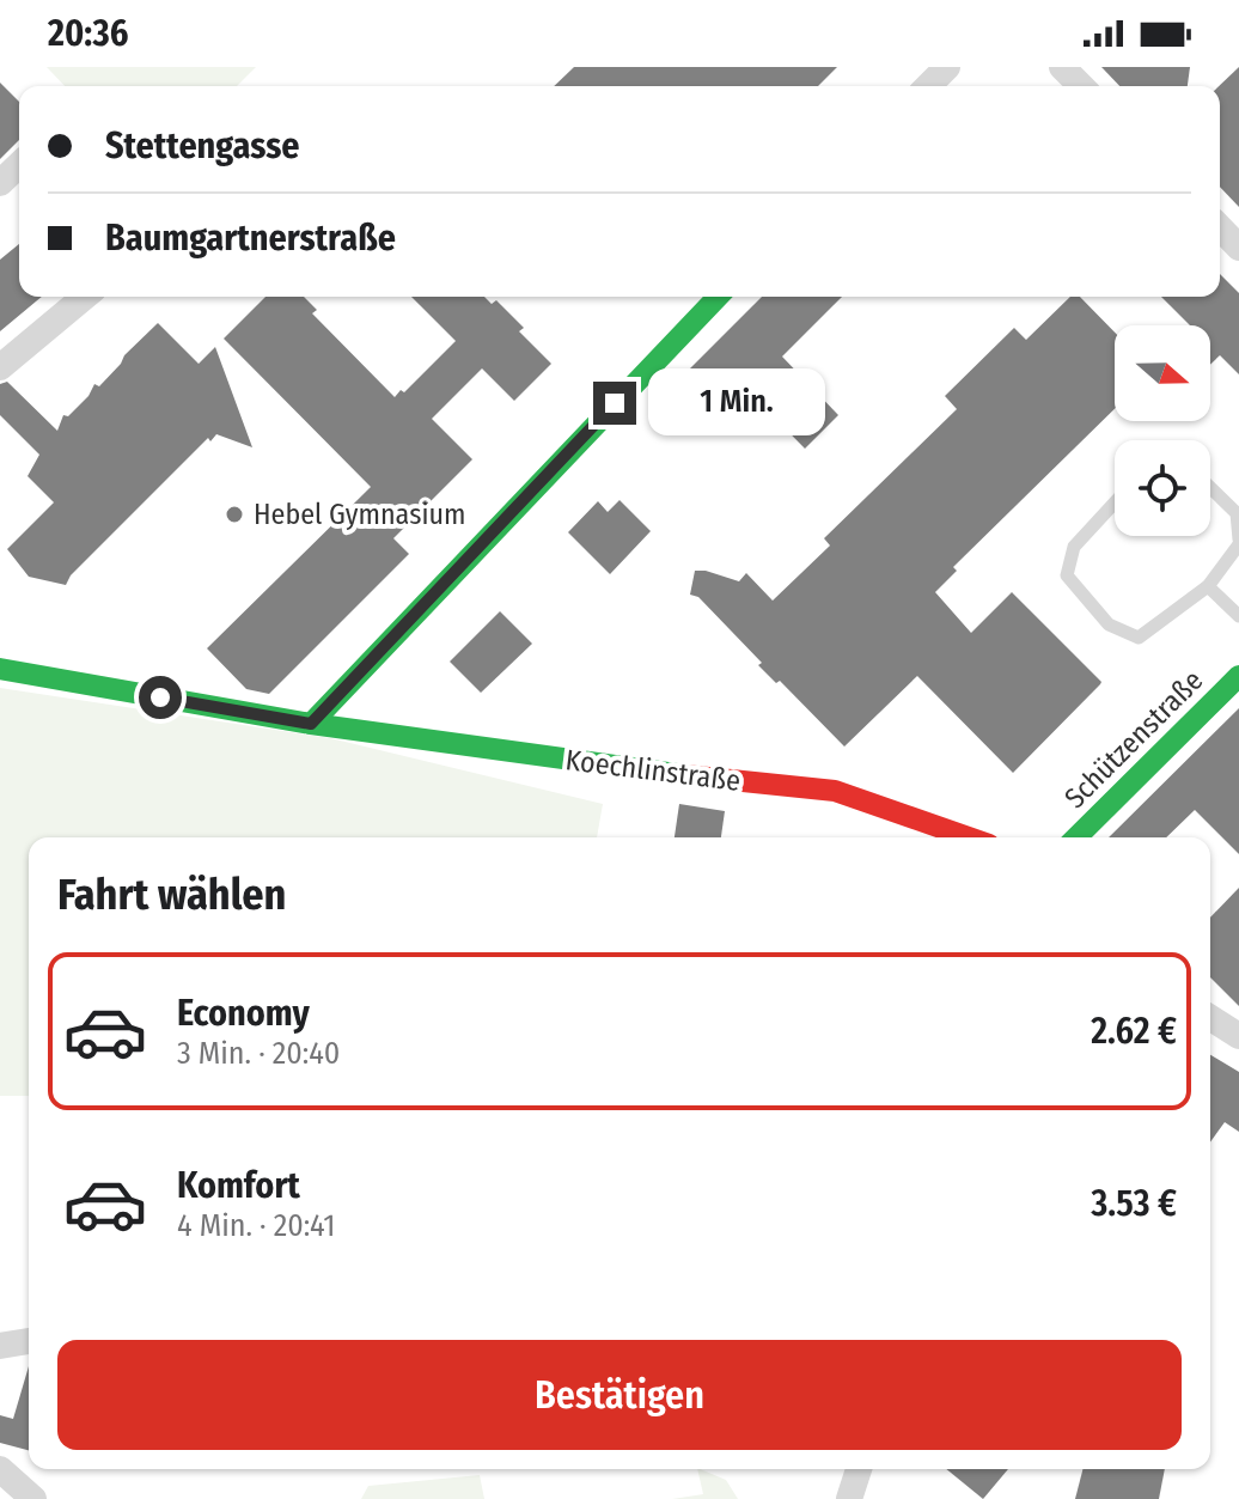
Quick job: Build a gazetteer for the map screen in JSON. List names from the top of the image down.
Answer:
{
  "streets": {
    "street": ["Schützenstraße", "Koechlinstraße"]
  },
  "places": ["Hebel Gymnasium"],
  "north": "right",
  "page": {
    "status": "20:36",
    "banner": ["Stettengasse", "Baumgartnerstraße"],
    "bubble": "1 Min.",
    "heading": "Fahrt wählen",
    "list": [
      {
        "name": "Economy",
        "note": "3 Min. · 20:40",
        "value": "2.62 €"
      },
      {
        "name": "Komfort",
        "note": "4 Min. · 20:41",
        "value": "3.53 €"
      }
    ],
    "buttons": "Bestätigen"
  }
}
